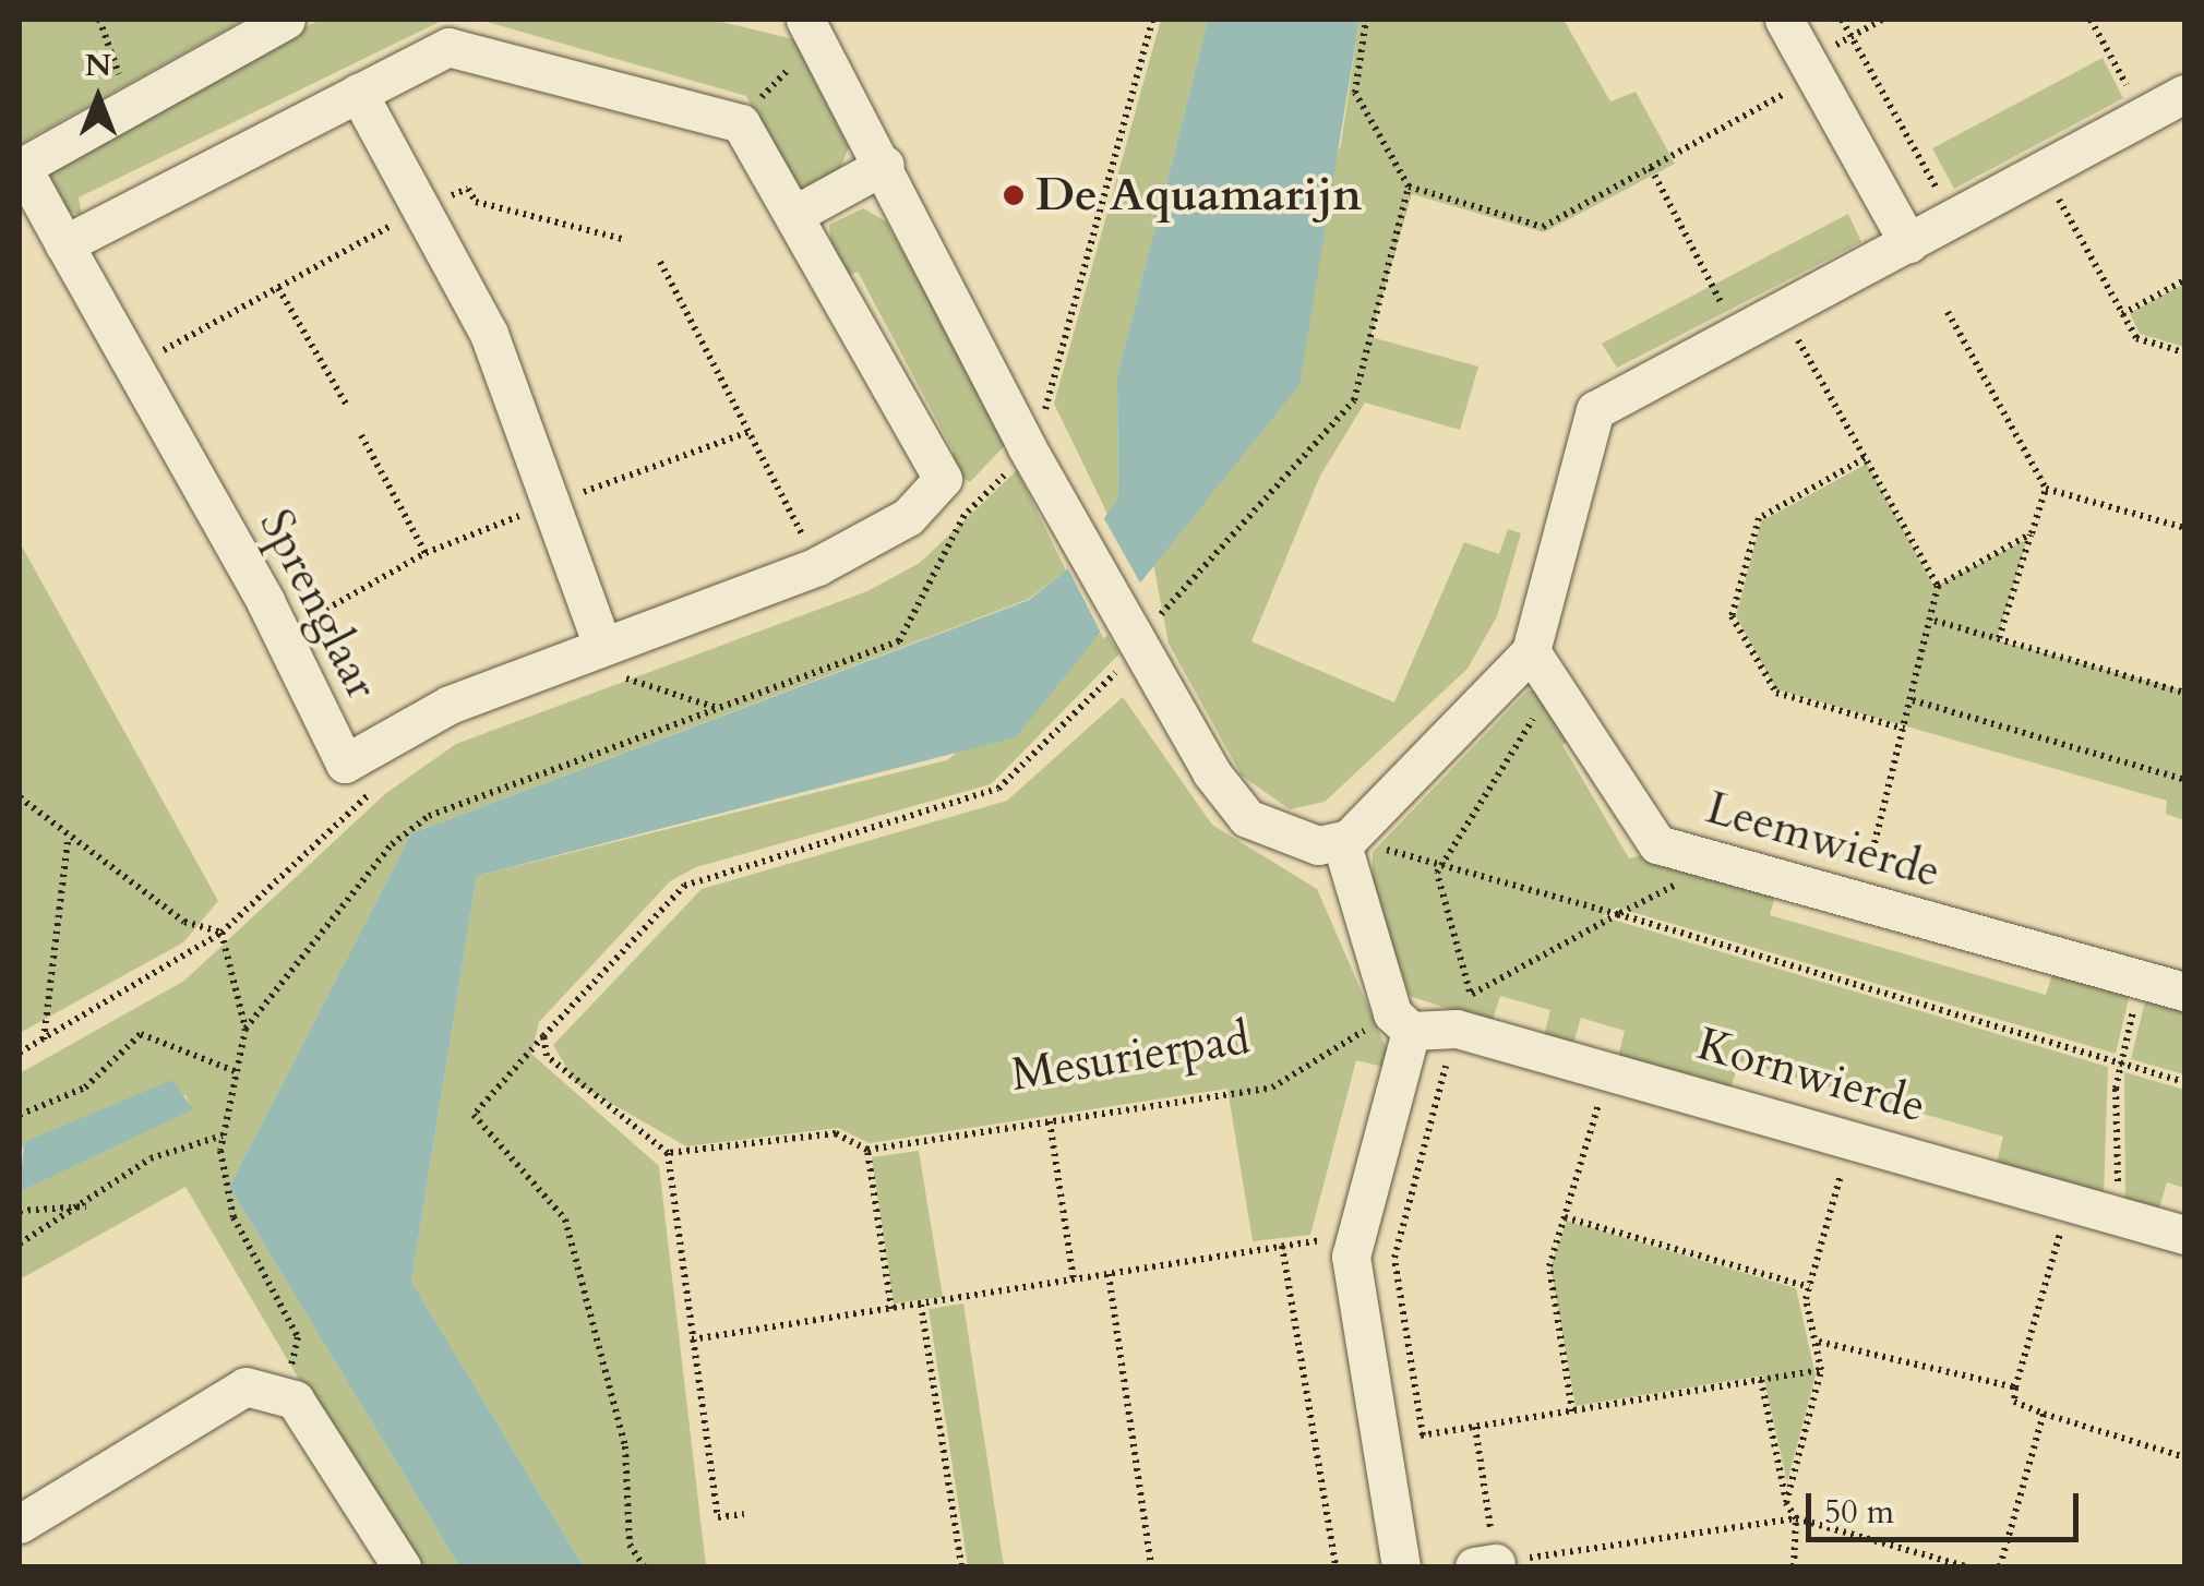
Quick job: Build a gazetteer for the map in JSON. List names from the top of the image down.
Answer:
{
  "streets": {
    "street": ["Sprenglaar", "Leemwierde", "Kornwierde"],
    "path": ["Mesurierpad"]
  },
  "crossings": [
    ["Mesurierpad", "Kornwierde"]
  ],
  "places": ["De Aquamarijn"],
  "scale_bar": "50 m",
  "north": "top"
}
